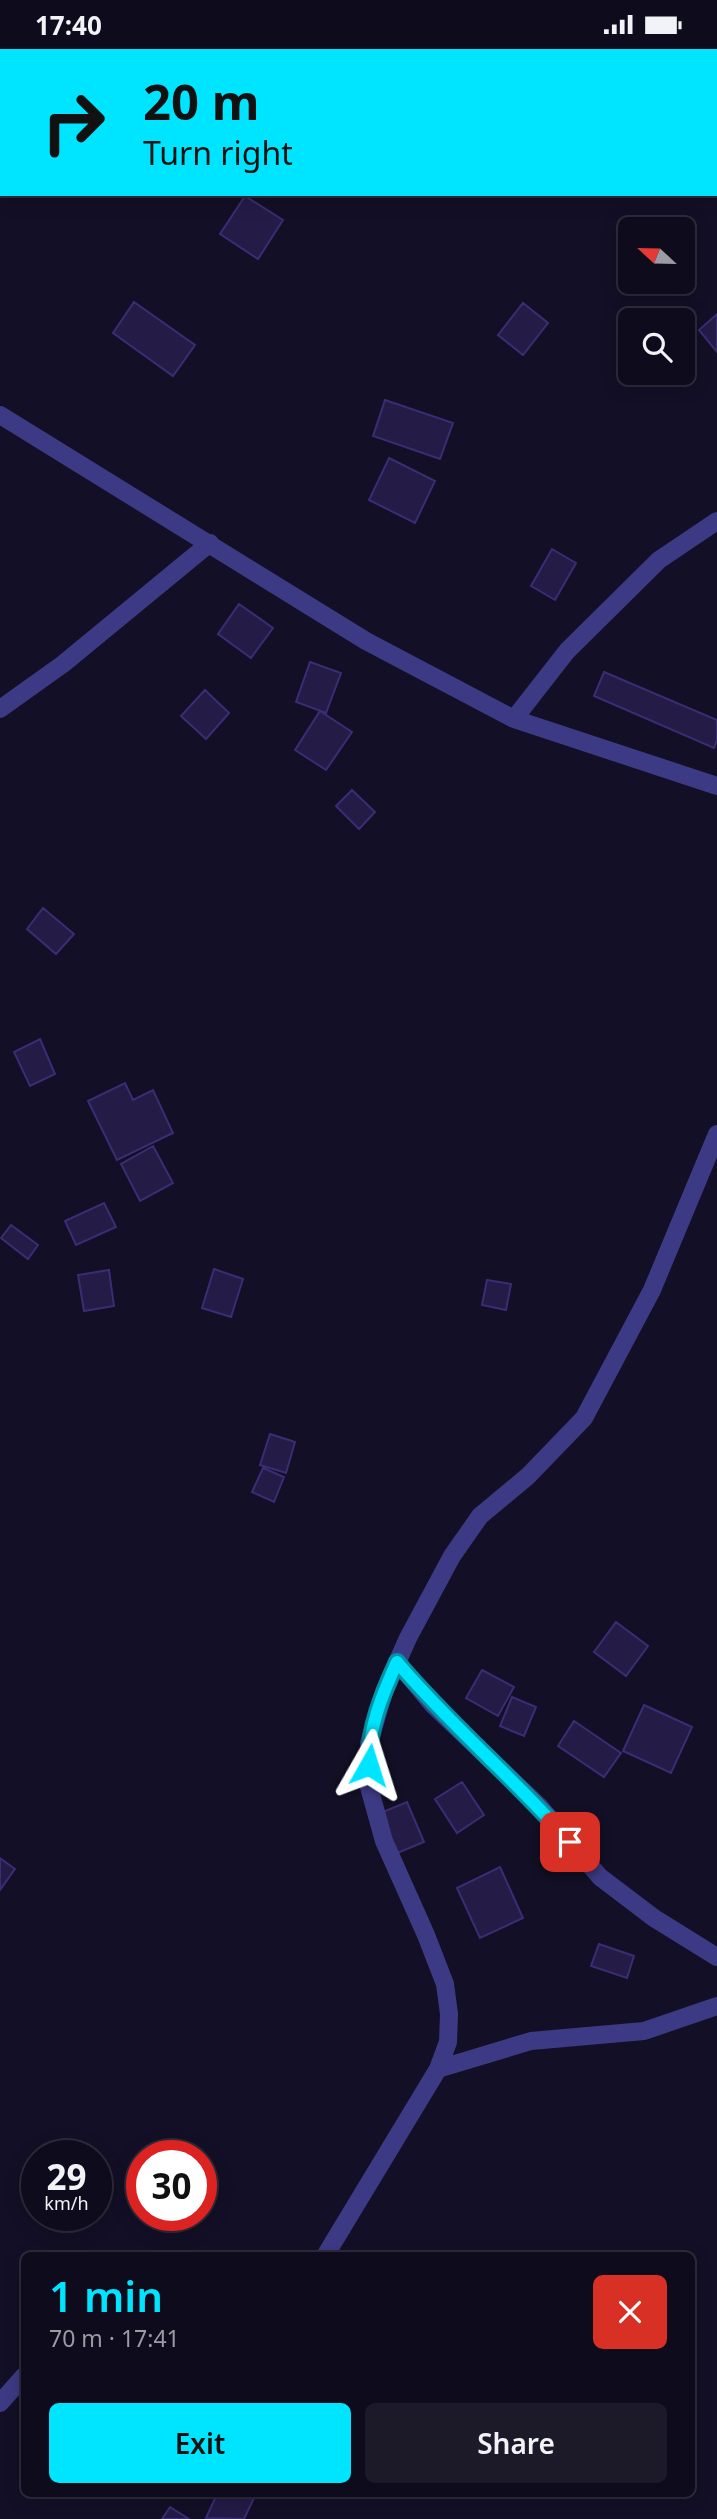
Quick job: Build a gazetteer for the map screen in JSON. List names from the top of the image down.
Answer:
{
  "north": "left",
  "page": {
    "status": "17:40",
    "turn": ["20 m", "Turn right"],
    "speed": "29 km/h",
    "limit": "30",
    "heading": ["1 min", "70 m · 17:41"],
    "buttons": ["Exit", "Share"]
  }
}
